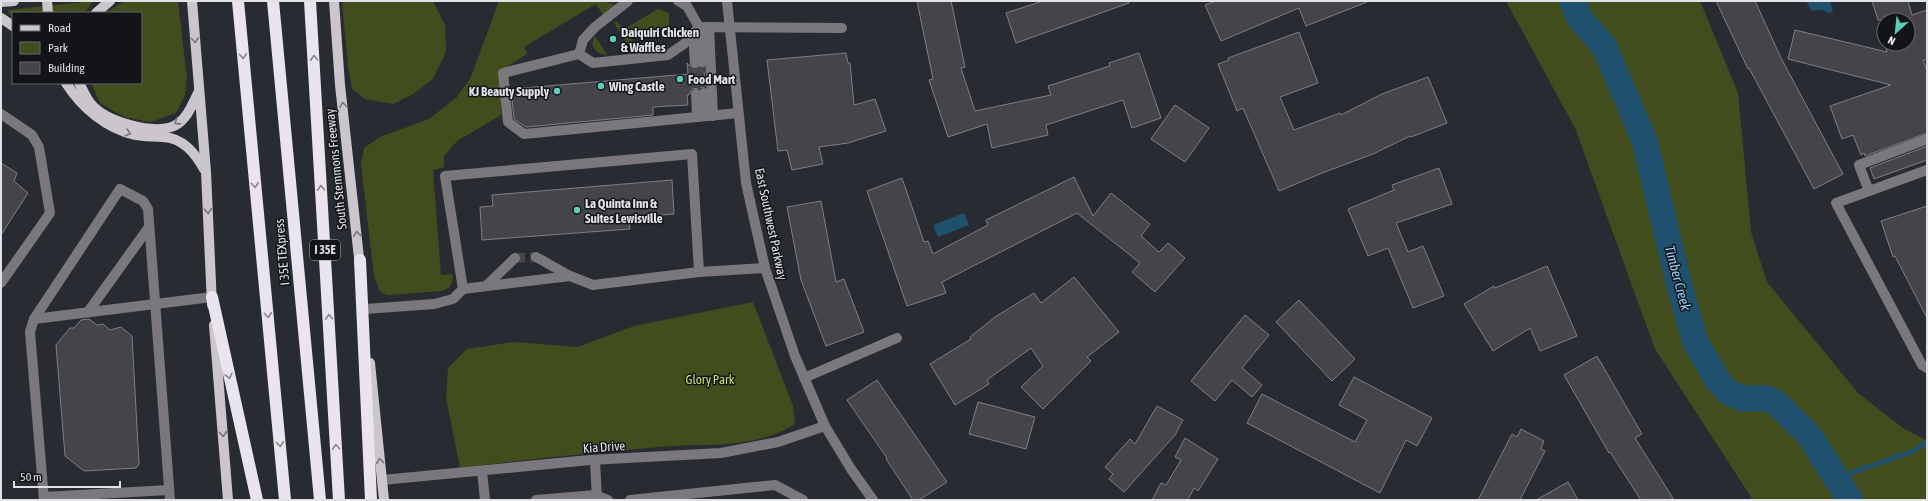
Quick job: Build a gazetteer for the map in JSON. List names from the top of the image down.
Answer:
{
  "streets": {
    "highway": ["South Stemmons Freeway", "I 35E", "I 35E TEXpress"],
    "street": ["East Southwest Parkway", "Kia Drive"]
  },
  "crossings": [
    ["South Stemmons Freeway", "Kia Drive"],
    ["East Southwest Parkway", "Kia Drive"]
  ],
  "water": ["Timber Creek"],
  "parks": ["Glory Park"],
  "places": [
    "Daiquiri Chicken & Waffles",
    "Food Mart",
    "Wing Castle",
    "KJ Beauty Supply",
    "La Quinta Inn & Suites Lewisville"
  ],
  "legend": ["Road", "Park", "Building"],
  "scale_bar": "50 m",
  "north": "bottom left"
}
